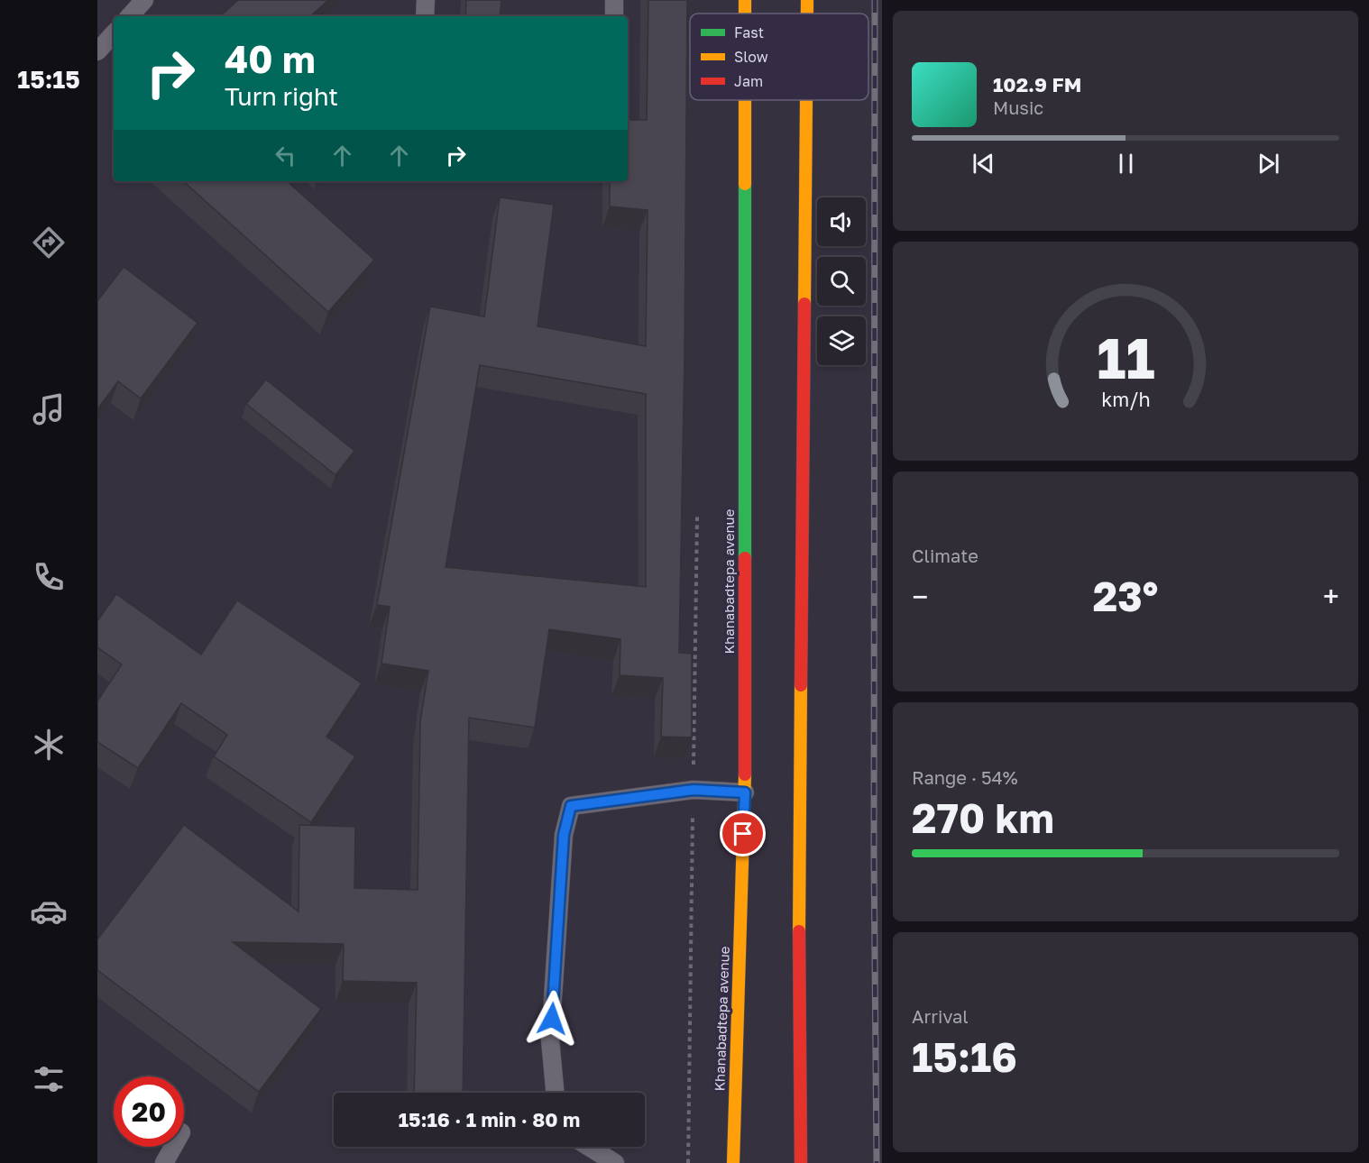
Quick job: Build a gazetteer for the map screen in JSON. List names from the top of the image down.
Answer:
{
  "streets": {
    "highway": ["Khanabadtepa avenue"]
  },
  "legend": ["Fast", "Slow", "Jam"],
  "page": {
    "tabs": "15:15",
    "turn": ["40 m", "Turn right"],
    "song": ["102.9 FM", "Music"],
    "tile": [
      "Climate",
      ["Range · 54%", "270 km"],
      ["Arrival", "15:16"]
    ],
    "heat": ["−", "23°", "+"],
    "limit": "20",
    "trip": "15:16 · 1 min · 80 m",
    "gauge": ["11", "km/h"]
  }
}
